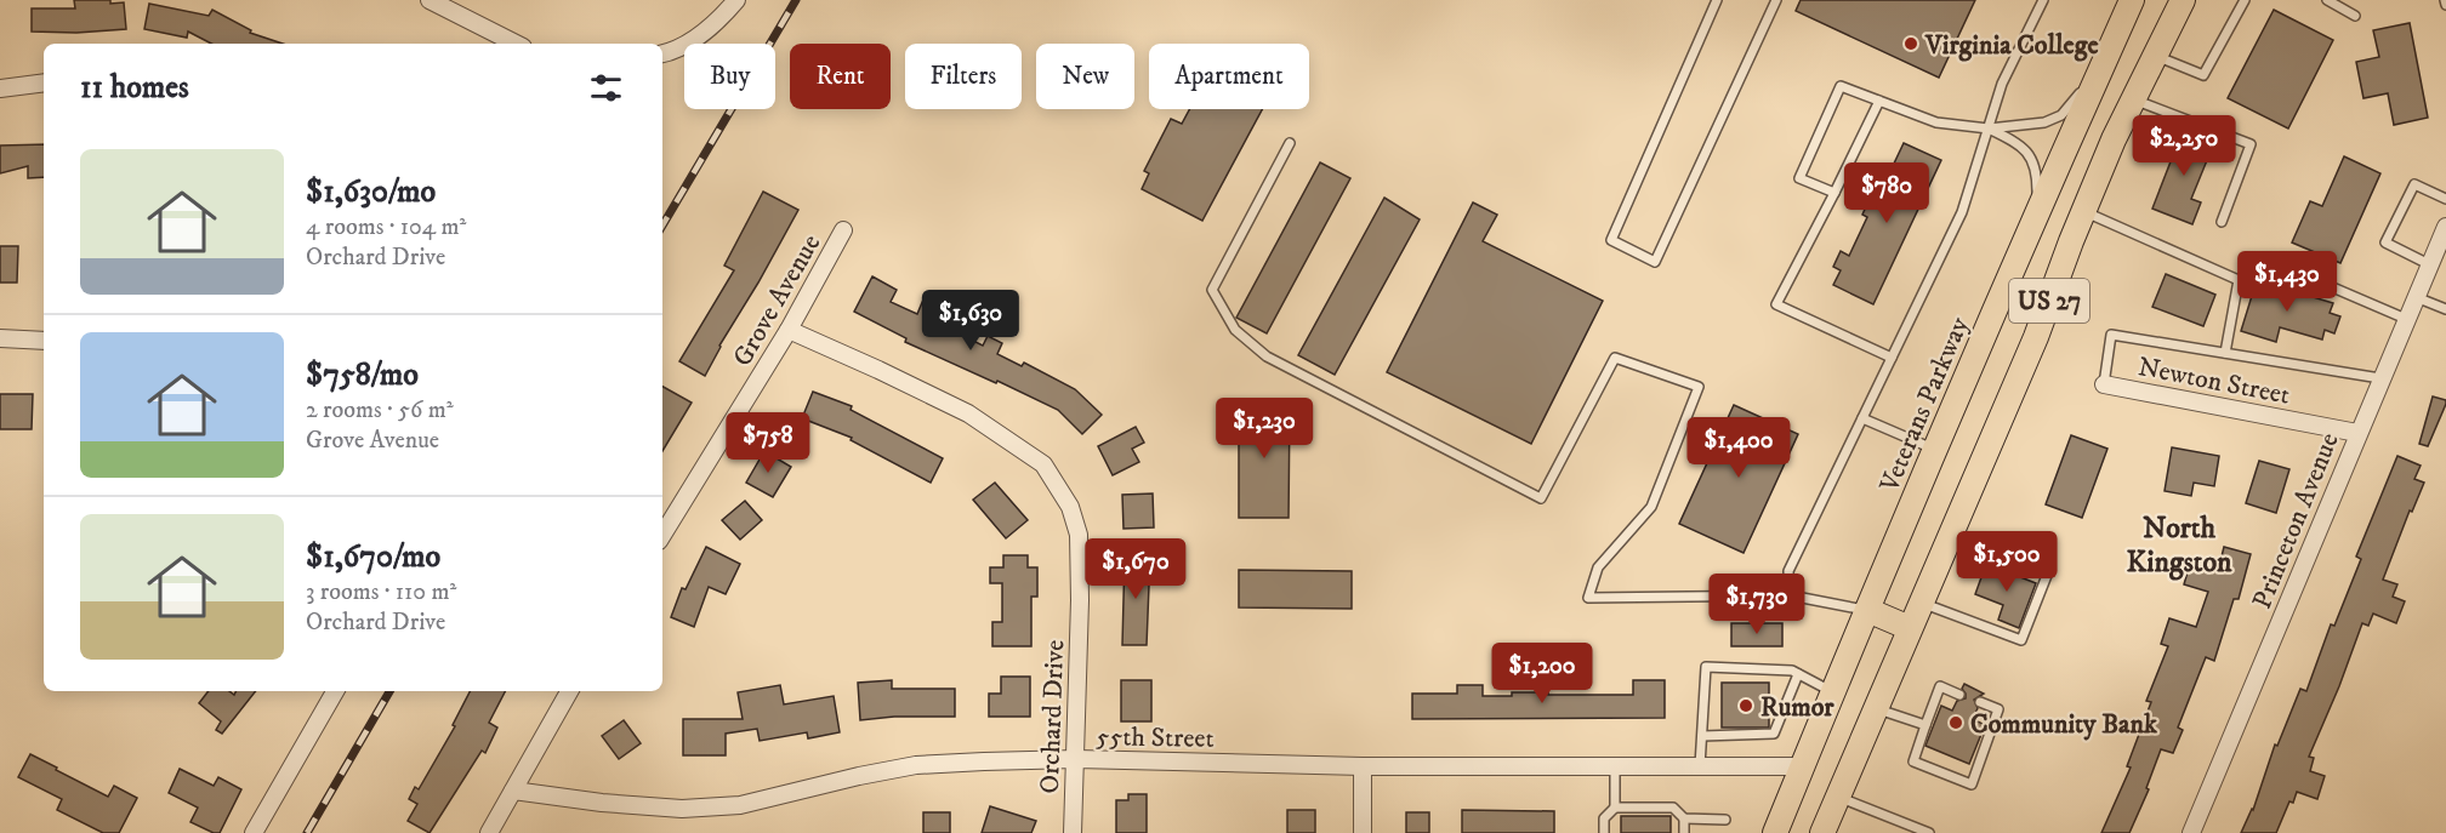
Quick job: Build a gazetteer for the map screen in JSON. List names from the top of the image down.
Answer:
{
  "streets": {
    "main road": ["US 27", "Veterans Parkway"],
    "street": [
      "Grove Avenue",
      "Newton Street",
      "Princeton Avenue",
      "Orchard Drive",
      "55th Street"
    ]
  },
  "crossings": [
    ["Grove Avenue", "Orchard Drive"],
    ["Newton Street", "Princeton Avenue"],
    ["Veterans Parkway", "55th Street"],
    ["Orchard Drive", "55th Street"]
  ],
  "districts": ["North Kingston"],
  "places": ["Virginia College", "Rumor", "Community Bank"],
  "page": {
    "chip": [
      "Buy",
      "Rent",
      "Filters",
      "New",
      "Apartment"
    ],
    "heading": "11 homes",
    "price": [
      "$2,250",
      "$780",
      "$1,430",
      "$1,630",
      "$1,230",
      "$758",
      "$1,400",
      "$1,500",
      "$1,670",
      "$1,730",
      "$1,200"
    ],
    "list": [
      {
        "name": "$1,630/mo",
        "note": "4 rooms · 104 m² · Orchard Drive"
      },
      {
        "name": "$758/mo",
        "note": "2 rooms · 56 m² · Grove Avenue"
      },
      {
        "name": "$1,670/mo",
        "note": "3 rooms · 110 m² · Orchard Drive"
      }
    ]
  }
}
